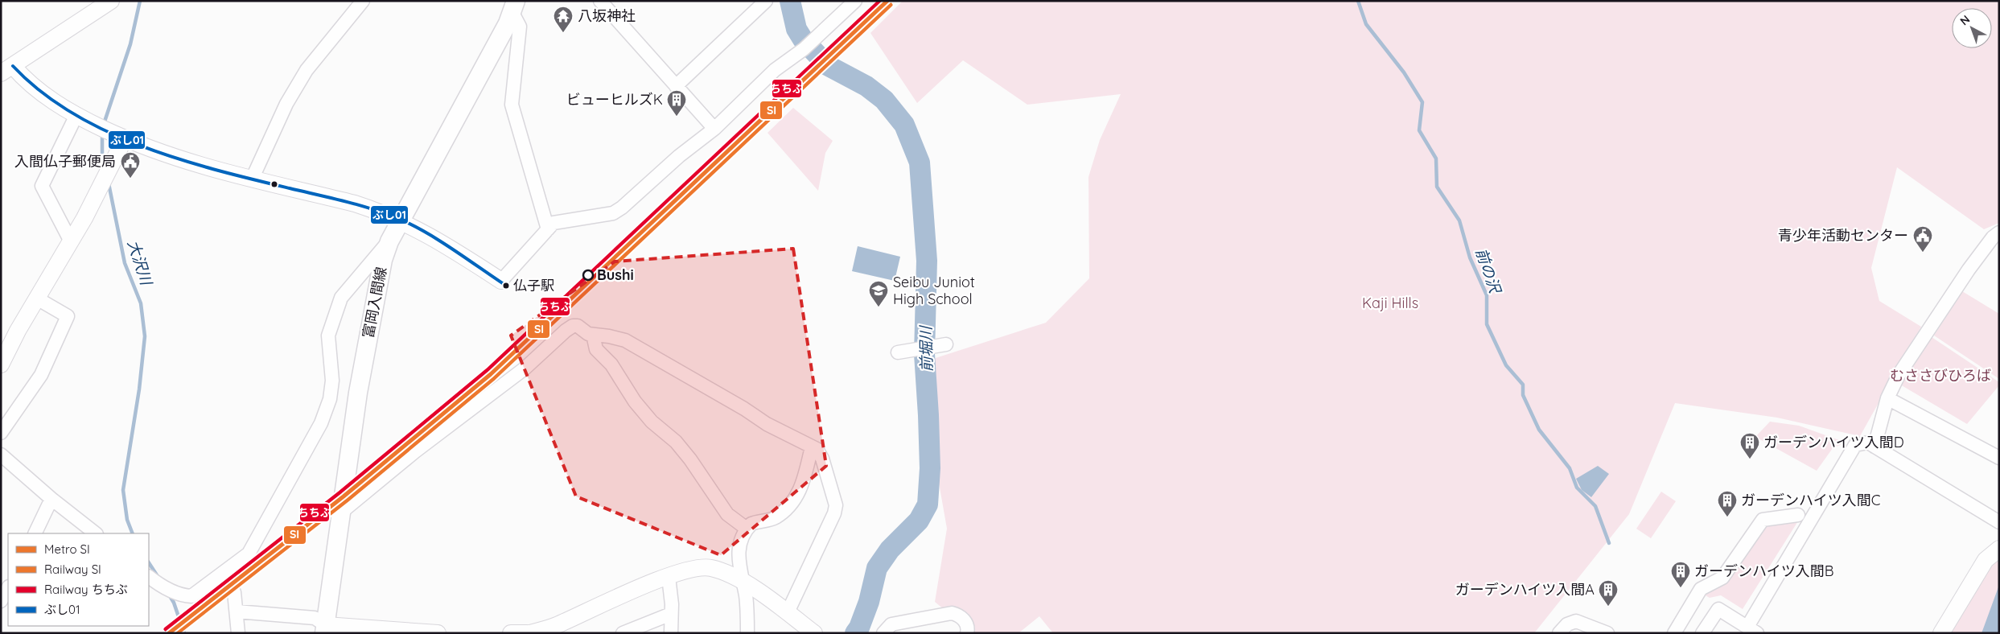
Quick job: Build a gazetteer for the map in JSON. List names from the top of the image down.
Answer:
{
  "streets": {
    "main road": ["富岡入間線"]
  },
  "water": ["大沢川", "前の沢", "前堀川"],
  "parks": ["Kaji Hills", "むささびひろば"],
  "places": {
    "temple": ["八坂神社"],
    "building": [
      "ビューヒルズK",
      "ガーデンハイツ入間D",
      "ガーデンハイツ入間C",
      "ガーデンハイツ入間B",
      "ガーデンハイツ入間A"
    ],
    "public building": ["入間仏子郵便局", "青少年活動センター"],
    "other": ["Bushi", "仏子駅"],
    "school or university": ["Seibu Juniot High School"]
  },
  "lines": [
    "metro line SI",
    "rail line ちちぶ",
    "rail line SI",
    "transit line ぶし01"
  ],
  "legend": [
    "Metro SI",
    "Railway SI",
    "Railway ちちぶ",
    "ぶし01"
  ],
  "north": "top left"
}
